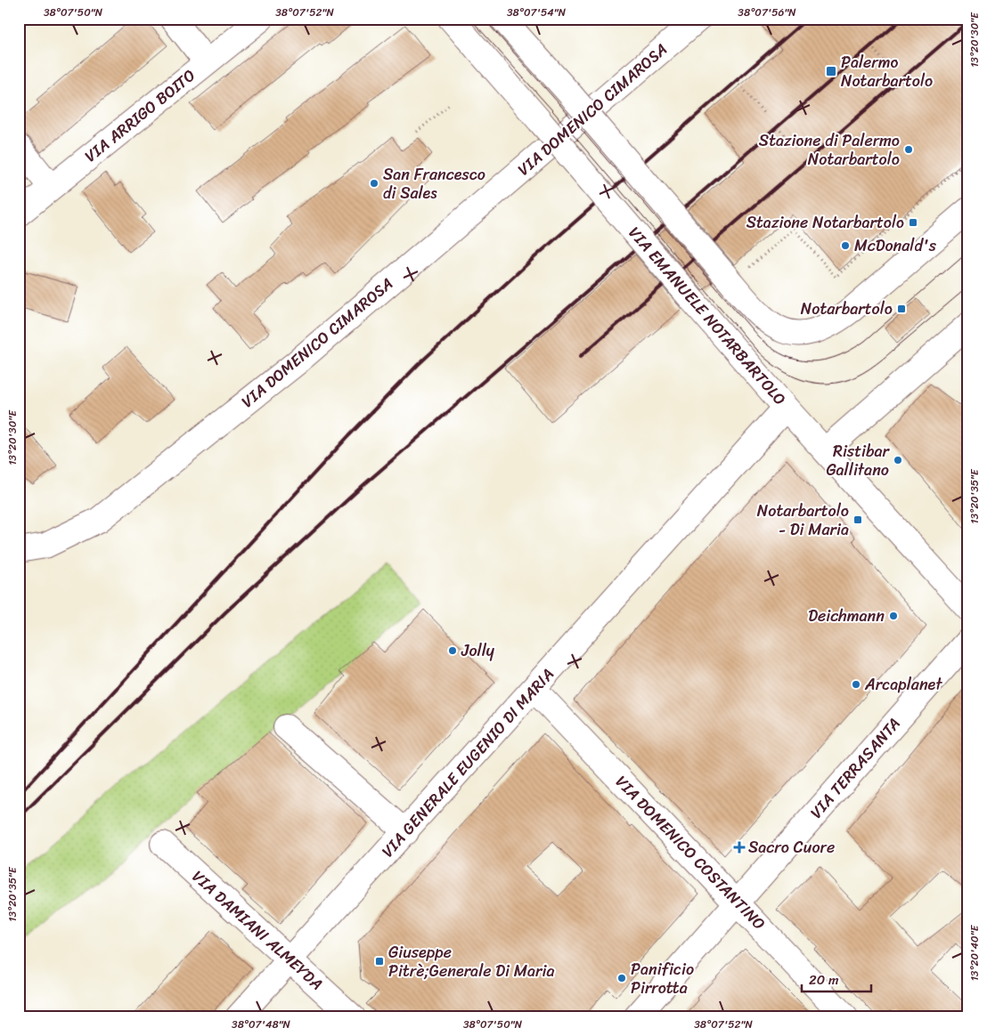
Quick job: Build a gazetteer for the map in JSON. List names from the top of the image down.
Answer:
{
  "streets": {
    "street": [
      "VIA DOMENICO CIMAROSA",
      "VIA ARRIGO BOITO",
      "VIA EMANUELE NOTARBARTOLO",
      "VIA GENERALE EUGENIO DI MARIA",
      "VIA TERRASANTA",
      "VIA DOMENICO COSTANTINO",
      "VIA DAMIANI ALMEYDA"
    ]
  },
  "crossings": [
    ["VIA EMANUELE NOTARBARTOLO", "VIA GENERALE EUGENIO DI MARIA"],
    ["VIA GENERALE EUGENIO DI MARIA", "VIA DOMENICO COSTANTINO"],
    ["VIA GENERALE EUGENIO DI MARIA", "VIA DAMIANI ALMEYDA"],
    ["VIA TERRASANTA", "VIA DOMENICO COSTANTINO"]
  ],
  "places": {
    "transit": [
      "Palermo Notarbartolo",
      "Stazione Notarbartolo",
      "Notarbartolo",
      "Notarbartolo - Di Maria",
      "Giuseppe Pitrè;Generale Di Maria"
    ],
    "other": [
      "Stazione di Palermo Notarbartolo",
      "San Francesco di Sales",
      "McDonald's",
      "Ristibar Gallitano",
      "Deichmann",
      "Jolly",
      "Arcaplanet",
      "Panificio Pirrotta"
    ],
    "health": ["Sacro Cuore"]
  },
  "scale_bar": "20 m",
  "coordinates": [
    "38°07'50\"N",
    "38°07'52\"N",
    "38°07'54\"N",
    "38°07'56\"N",
    "13°20'30\"E",
    "13°20'35\"E",
    "13°20'40\"E",
    "38°07'48\"N"
  ]
}
